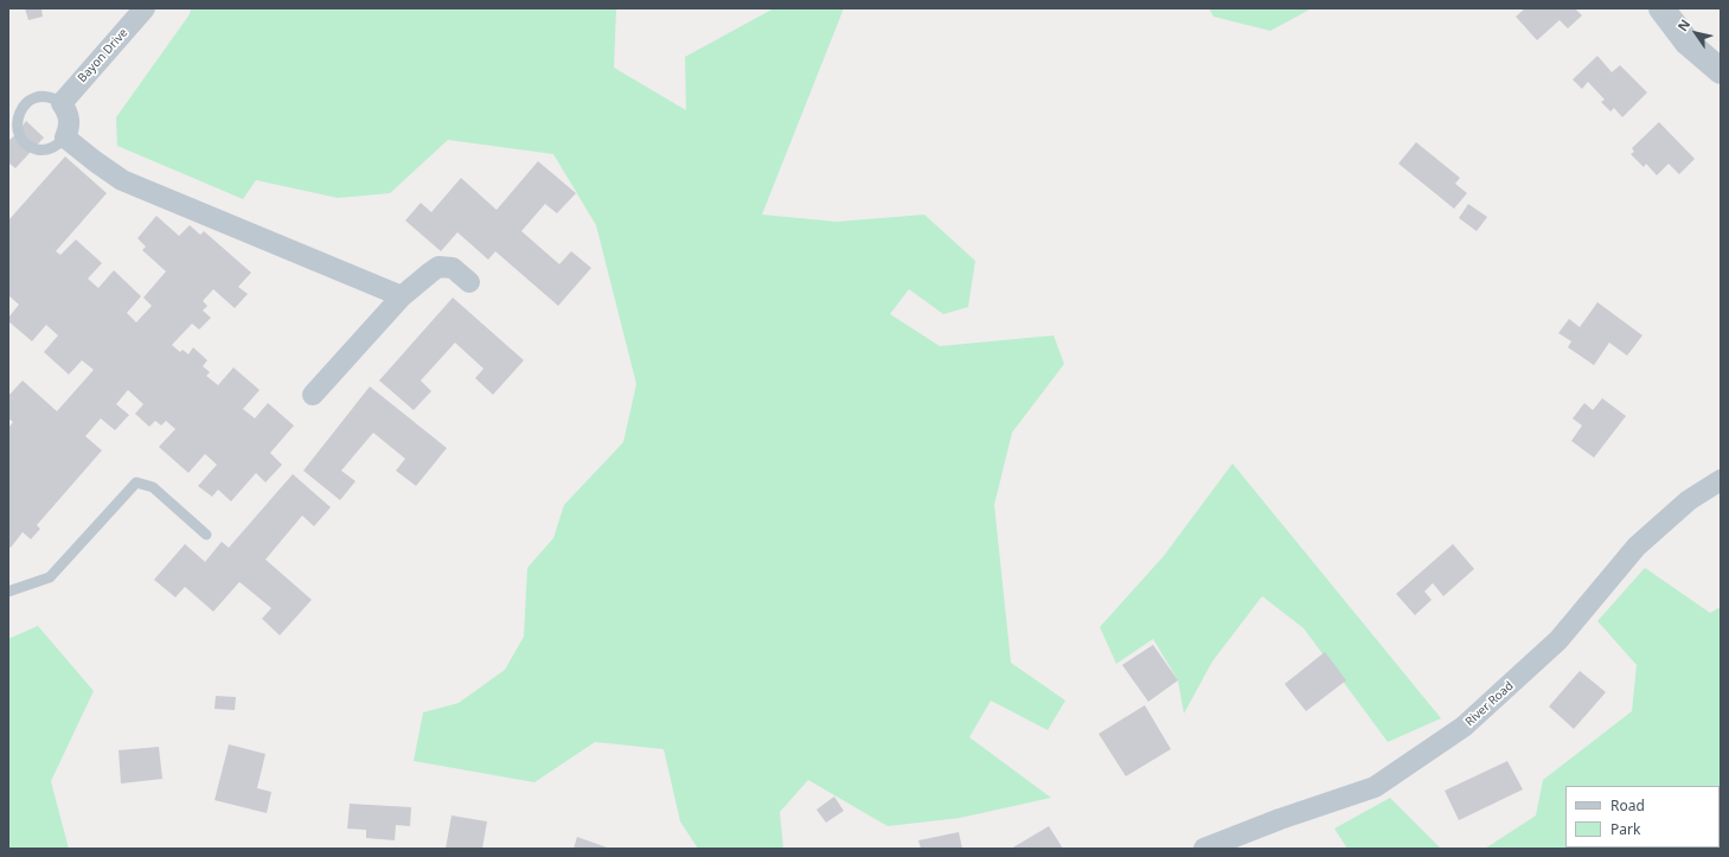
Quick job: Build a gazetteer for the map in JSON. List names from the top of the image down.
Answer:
{
  "streets": {
    "street": ["Bayon Drive", "River Road"]
  },
  "legend": ["Road", "Park"],
  "north": "top left"
}
